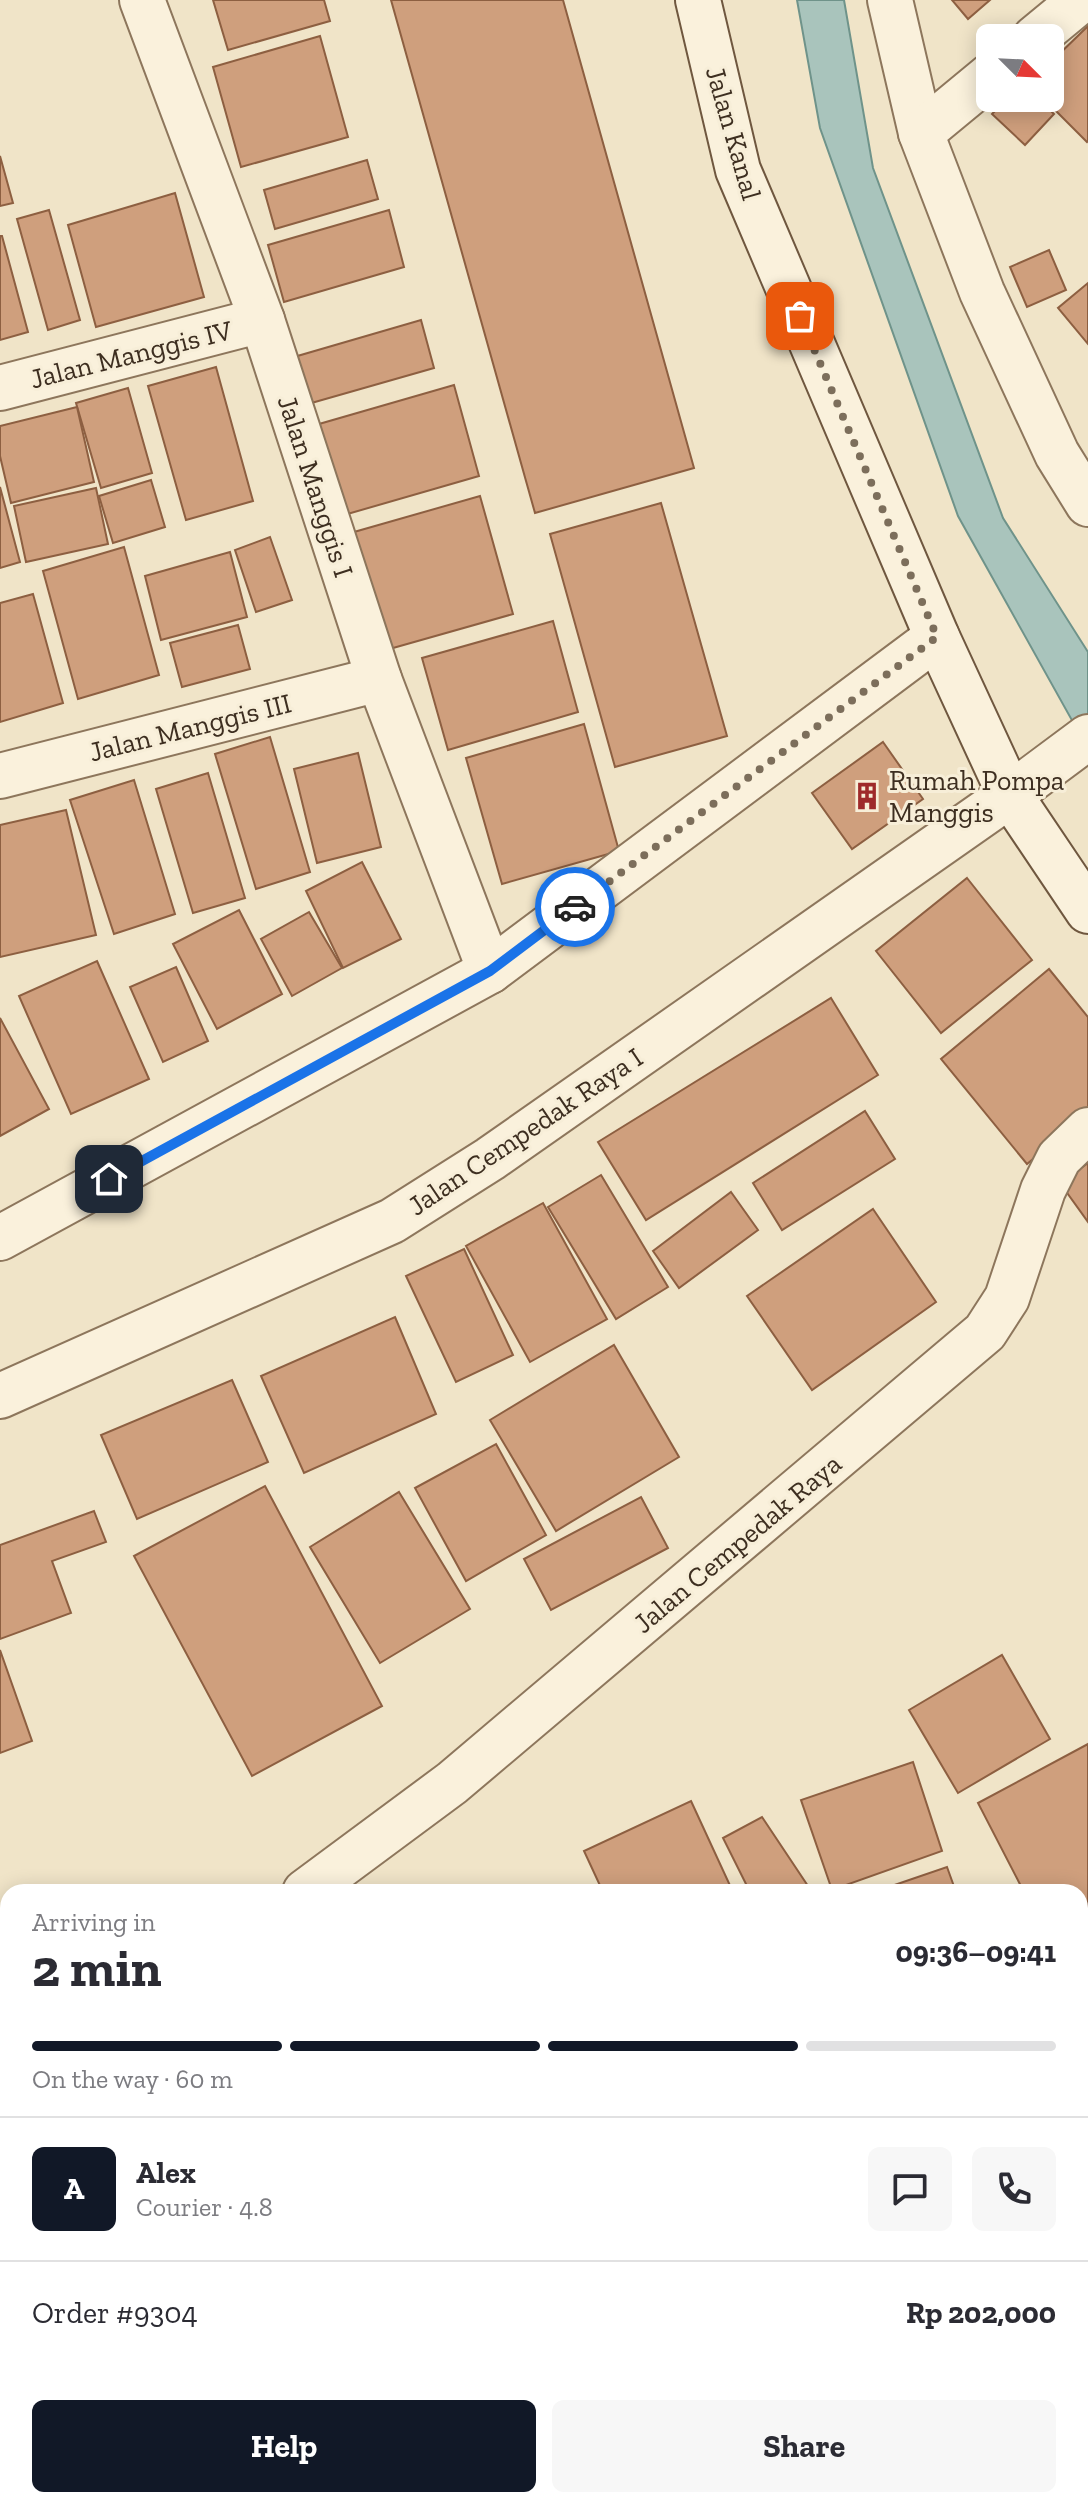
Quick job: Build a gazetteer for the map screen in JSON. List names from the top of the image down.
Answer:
{
  "streets": {
    "street": [
      "Jalan Kanal",
      "Jalan Manggis IV",
      "Jalan Manggis I",
      "Jalan Manggis III",
      "Jalan Cempedak Raya I",
      "Jalan Cempedak Raya"
    ]
  },
  "crossings": [
    ["Jalan Kanal", "Jalan Cempedak Raya I"],
    ["Jalan Manggis IV", "Jalan Manggis I"],
    ["Jalan Manggis I", "Jalan Manggis III"]
  ],
  "places": {
    "building": ["Rumah Pompa Manggis"]
  },
  "north": "bottom right",
  "page": {
    "heading": ["2 min", "Arriving in", "09:36–09:41"],
    "panel": [
      "Alex",
      "Courier · 4.8",
      "Order #9304",
      "Rp 202,000"
    ],
    "bar": "On the way · 60 m",
    "round": "A",
    "buttons": ["Help", "Share"]
  }
}
